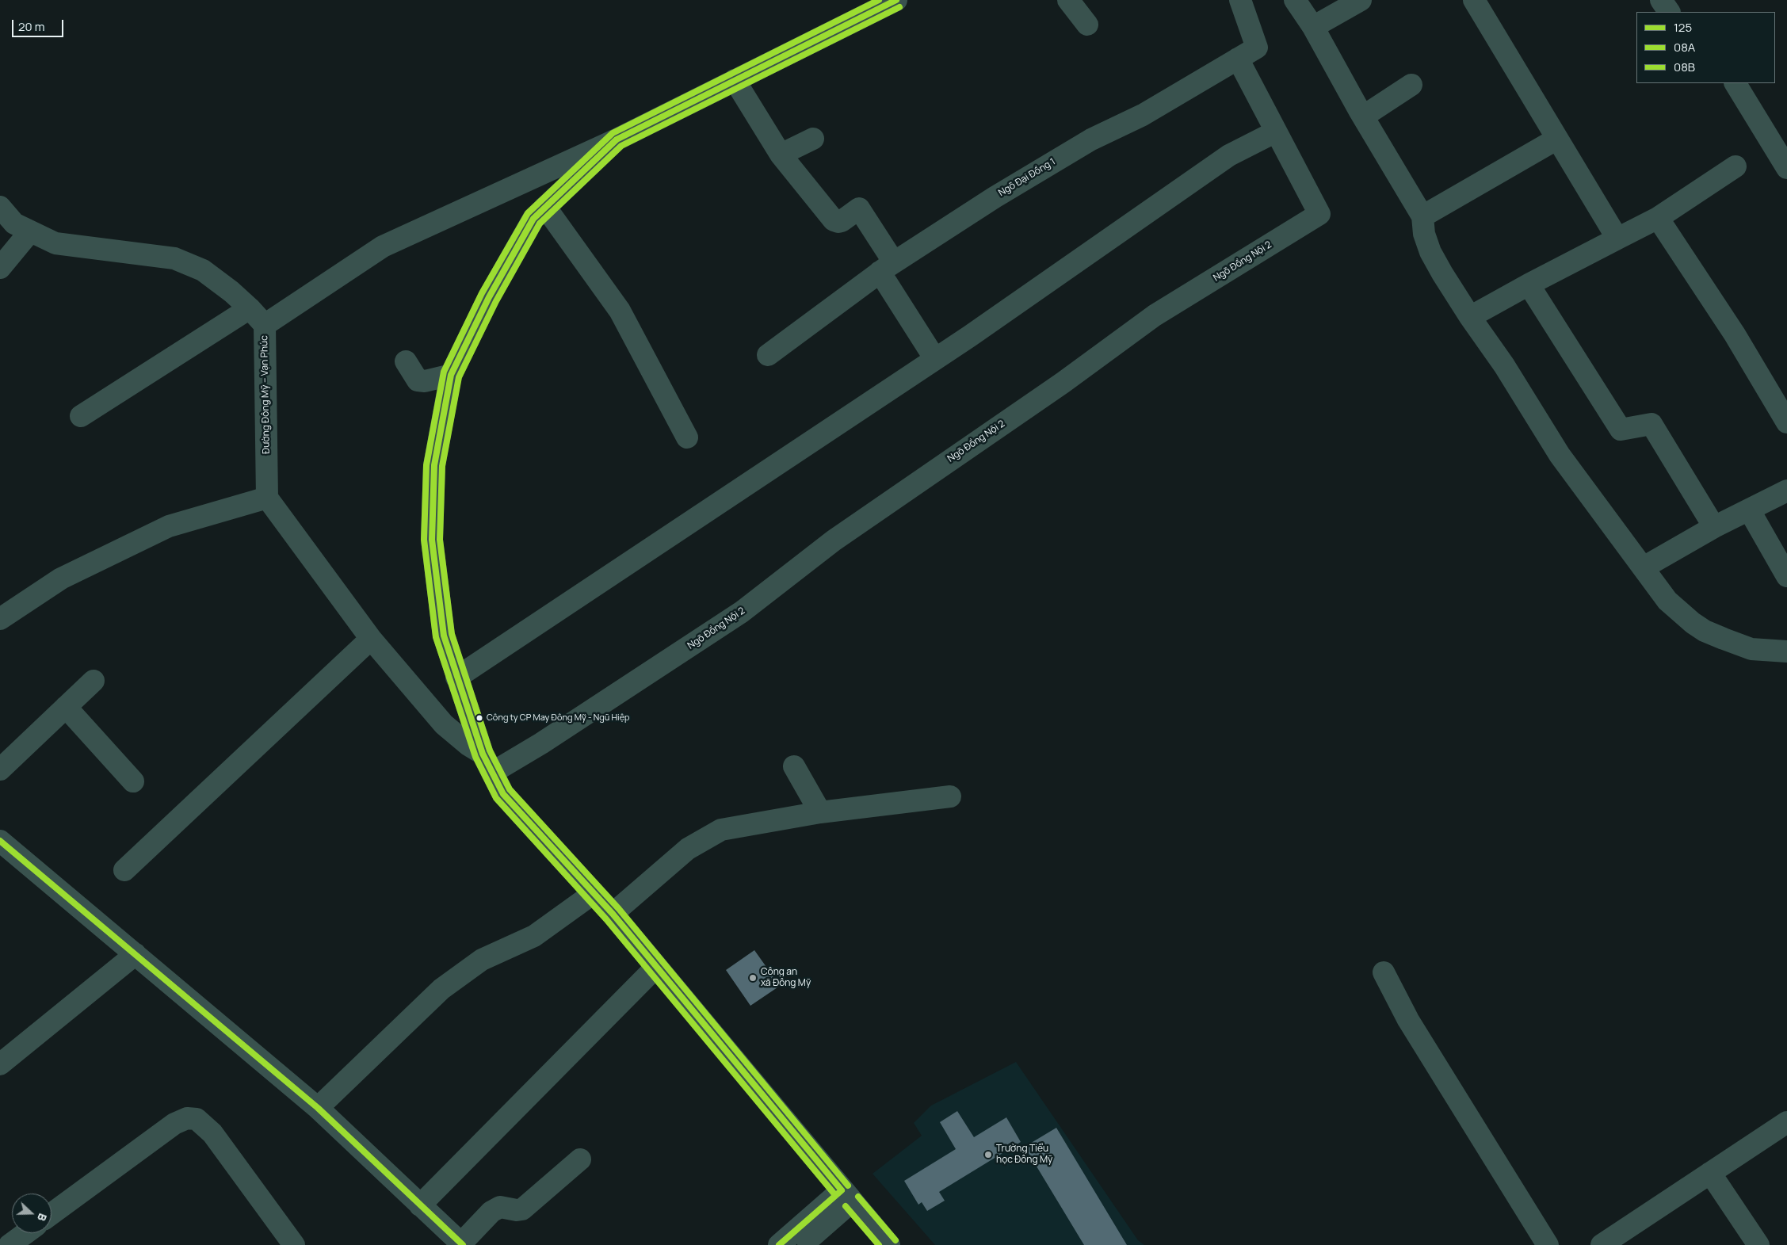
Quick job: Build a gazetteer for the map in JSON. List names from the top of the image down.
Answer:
{
  "streets": {
    "street": ["Ngõ Đại Đồng 1", "Ngõ Đồng Nội 2", "Đường Đông Mỹ – Vạn Phúc"]
  },
  "crossings": [
    ["Ngõ Đại Đồng 1", "Ngõ Đồng Nội 2"]
  ],
  "places": ["Công ty CP May Đông Mỹ - Ngũ Hiệp", "Công an xã Đông Mỹ", "Trường Tiểu học Đông Mỹ"],
  "lines": ["transit line 125", "transit line 08B", "transit line 08A"],
  "legend": ["125", "08A", "08B"],
  "scale_bar": "20 m",
  "north": "right"
}
